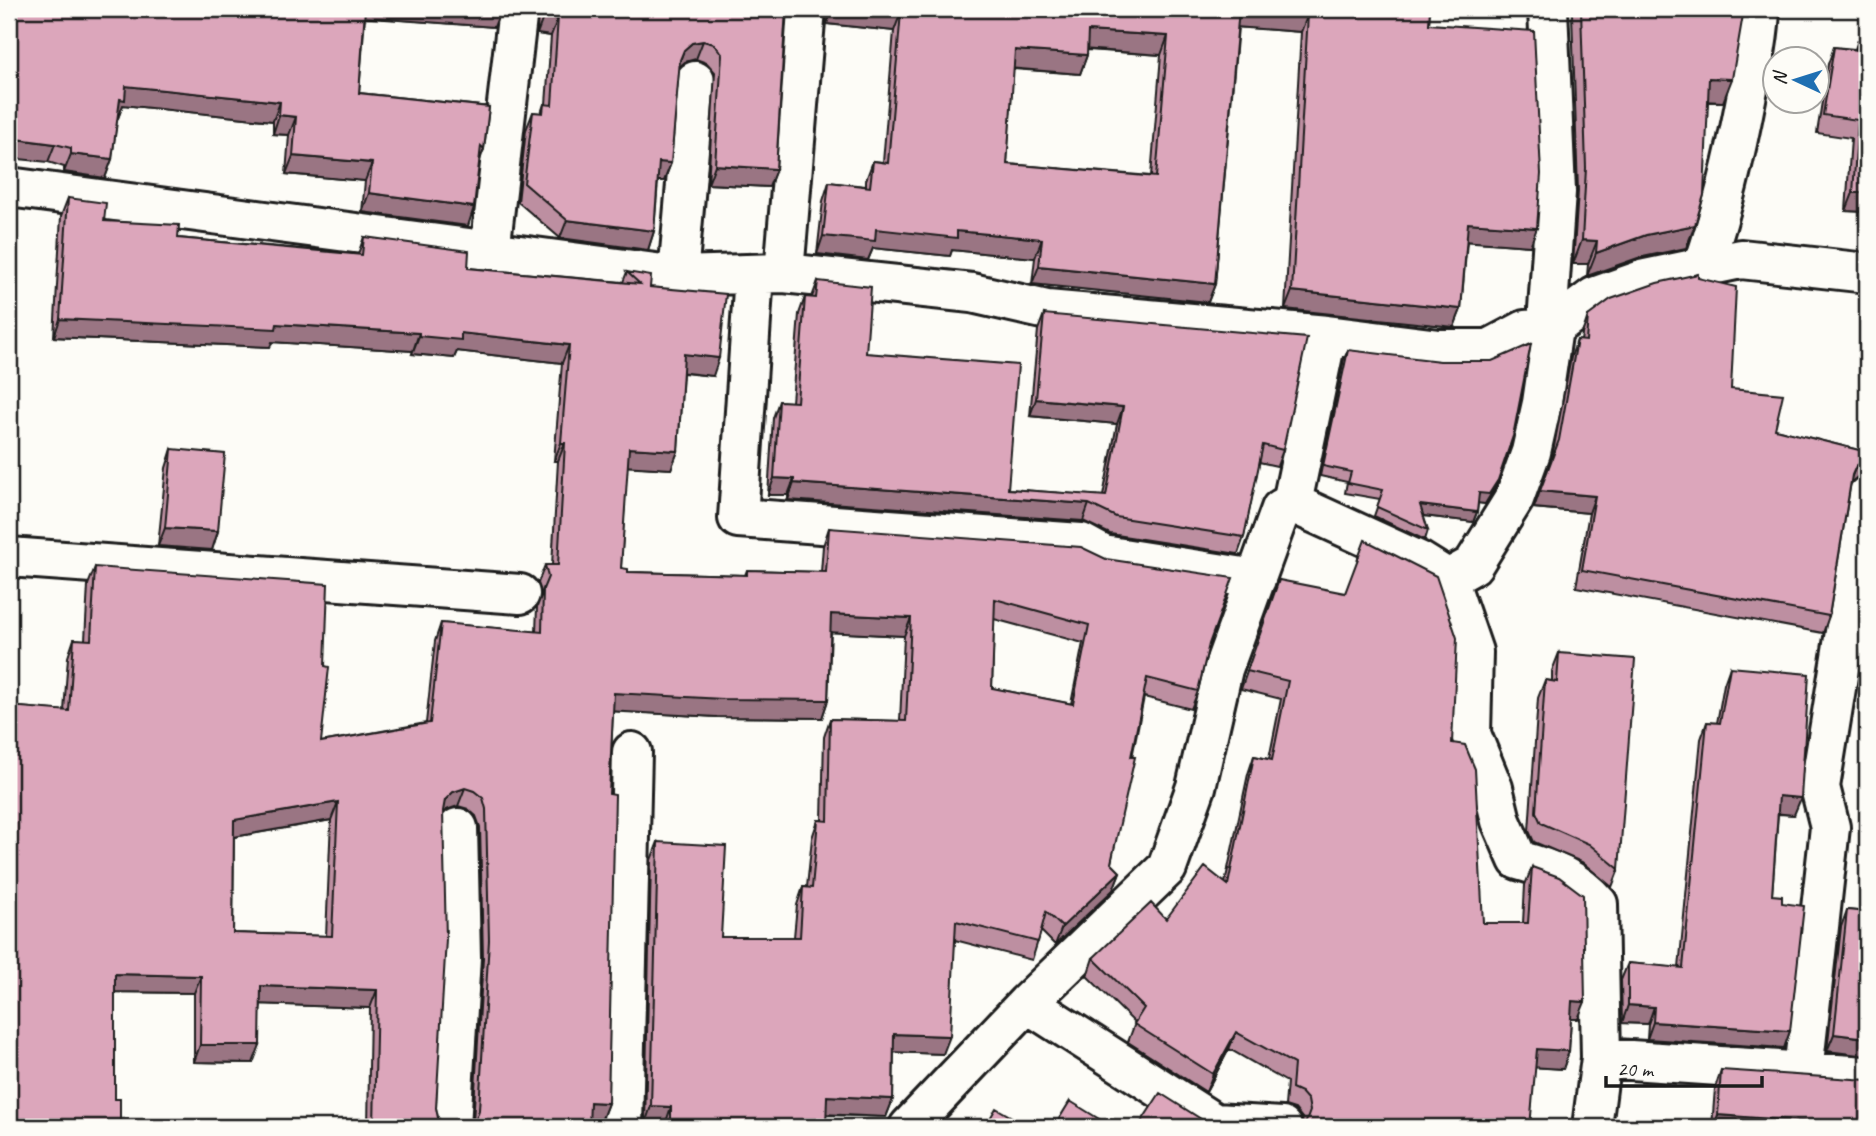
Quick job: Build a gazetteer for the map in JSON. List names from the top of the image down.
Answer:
{
  "scale_bar": "20 m",
  "north": "left"
}
